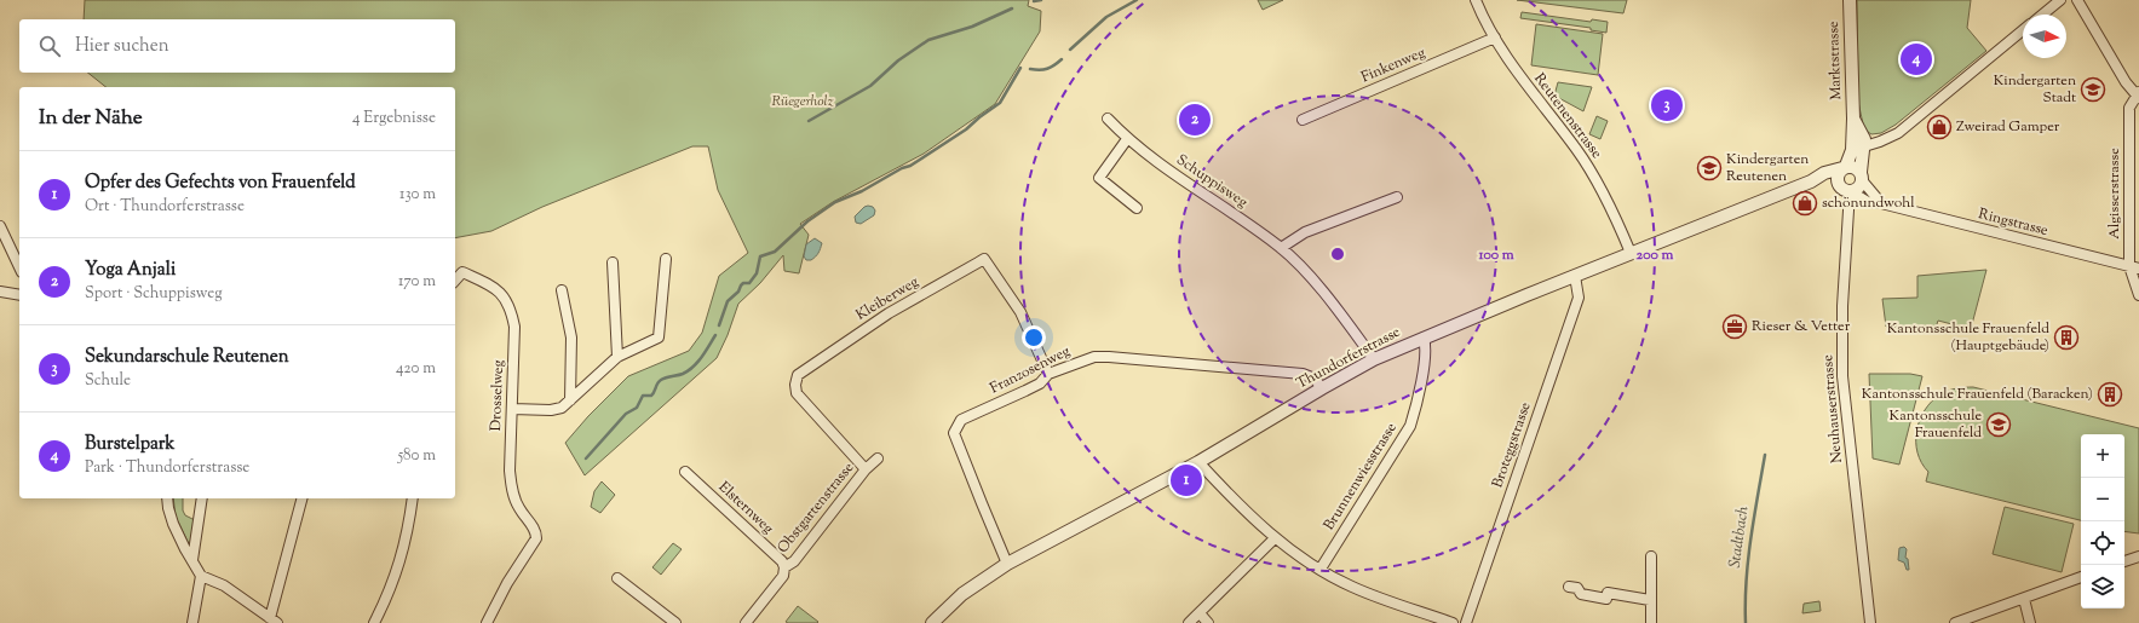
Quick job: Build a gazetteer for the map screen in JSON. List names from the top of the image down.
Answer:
{
  "streets": {
    "street": [
      "Marktstrasse",
      "Finkenweg",
      "Reutenenstrasse",
      "Schuppisweg",
      "Algisserstrasse",
      "Ringstrasse",
      "Kleiberweg",
      "Thundorferstrasse",
      "Franzosenweg",
      "Drosselweg",
      "Neuhauserstrasse",
      "Broteggstrasse",
      "Brunnenwiesstrasse",
      "Elsternweg",
      "Obstgartenstrasse"
    ]
  },
  "crossings": [
    ["Marktstrasse", "Ringstrasse"],
    ["Marktstrasse", "Thundorferstrasse"],
    ["Marktstrasse", "Neuhauserstrasse"],
    ["Finkenweg", "Reutenenstrasse"],
    ["Reutenenstrasse", "Thundorferstrasse"],
    ["Schuppisweg", "Thundorferstrasse"],
    ["Algisserstrasse", "Ringstrasse"],
    ["Ringstrasse", "Thundorferstrasse"],
    ["Ringstrasse", "Neuhauserstrasse"],
    ["Kleiberweg", "Franzosenweg"],
    ["Kleiberweg", "Obstgartenstrasse"],
    ["Thundorferstrasse", "Franzosenweg"],
    ["Thundorferstrasse", "Neuhauserstrasse"],
    ["Thundorferstrasse", "Broteggstrasse"],
    ["Thundorferstrasse", "Brunnenwiesstrasse"],
    ["Elsternweg", "Obstgartenstrasse"]
  ],
  "water": ["Stadtbach"],
  "parks": ["Rüegerholz"],
  "places": {
    "school or university": ["Kindergarten Stadt", "Kindergarten Reutenen", "Kantonsschule Frauenfeld"],
    "shop": ["Zweirad Gamper", "schönundwohl"],
    "office": ["Rieser & Vetter"],
    "building": ["Kantonsschule Frauenfeld (Hauptgebäude)", "Kantonsschule Frauenfeld (Baracken)"]
  },
  "north": "right",
  "page": {
    "search": "Hier suchen",
    "pins": [
      "4",
      "3",
      "2",
      "1"
    ],
    "heading": ["In der Nähe", "4 Ergebnisse"],
    "list": [
      {
        "mark": "1",
        "name": "Opfer des Gefechts von Frauenfeld",
        "note": "Ort · Thundorferstrasse",
        "value": "130 m"
      },
      {
        "mark": "2",
        "name": "Yoga Anjali",
        "note": "Sport · Schuppisweg",
        "value": "170 m"
      },
      {
        "mark": "3",
        "name": "Sekundarschule Reutenen",
        "note": "Schule",
        "value": "420 m"
      },
      {
        "mark": "4",
        "name": "Burstelpark",
        "note": "Park · Thundorferstrasse",
        "value": "580 m"
      }
    ],
    "map_buttons": ["+", "−"]
  },
  "rings": ["100 m", "200 m"]
}
